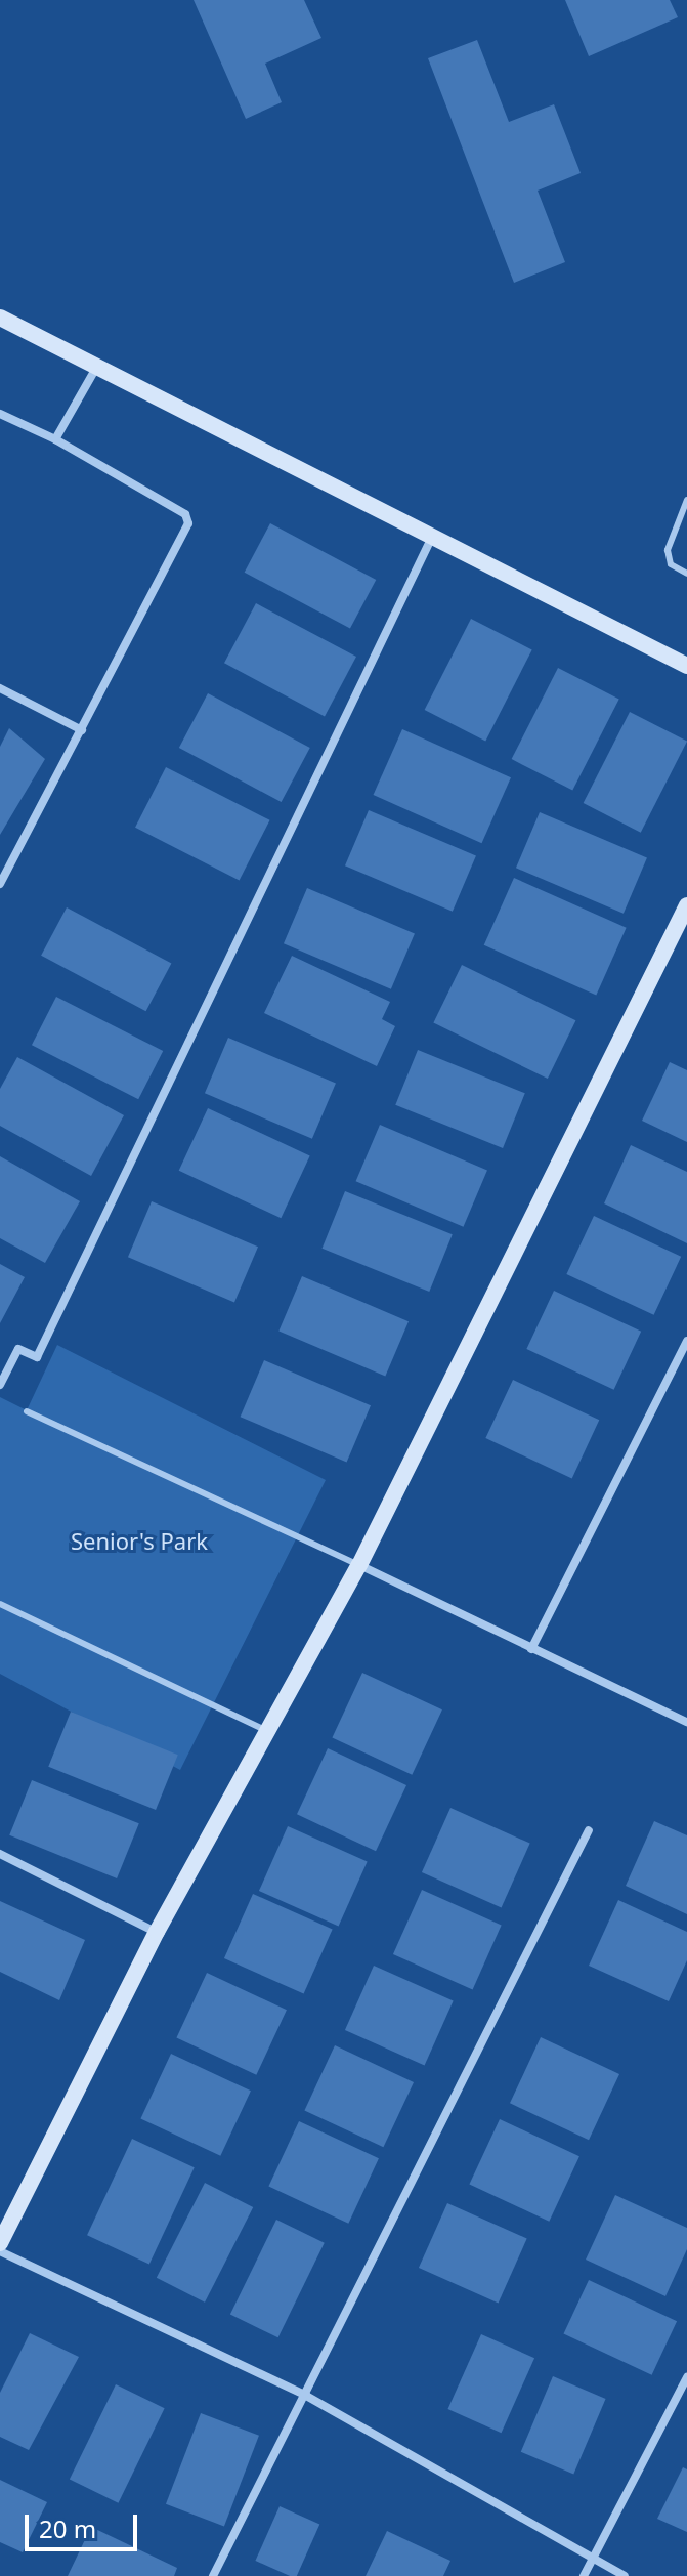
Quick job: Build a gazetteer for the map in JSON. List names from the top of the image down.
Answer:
{
  "parks": ["Senior's Park"],
  "scale_bar": "20 m"
}
